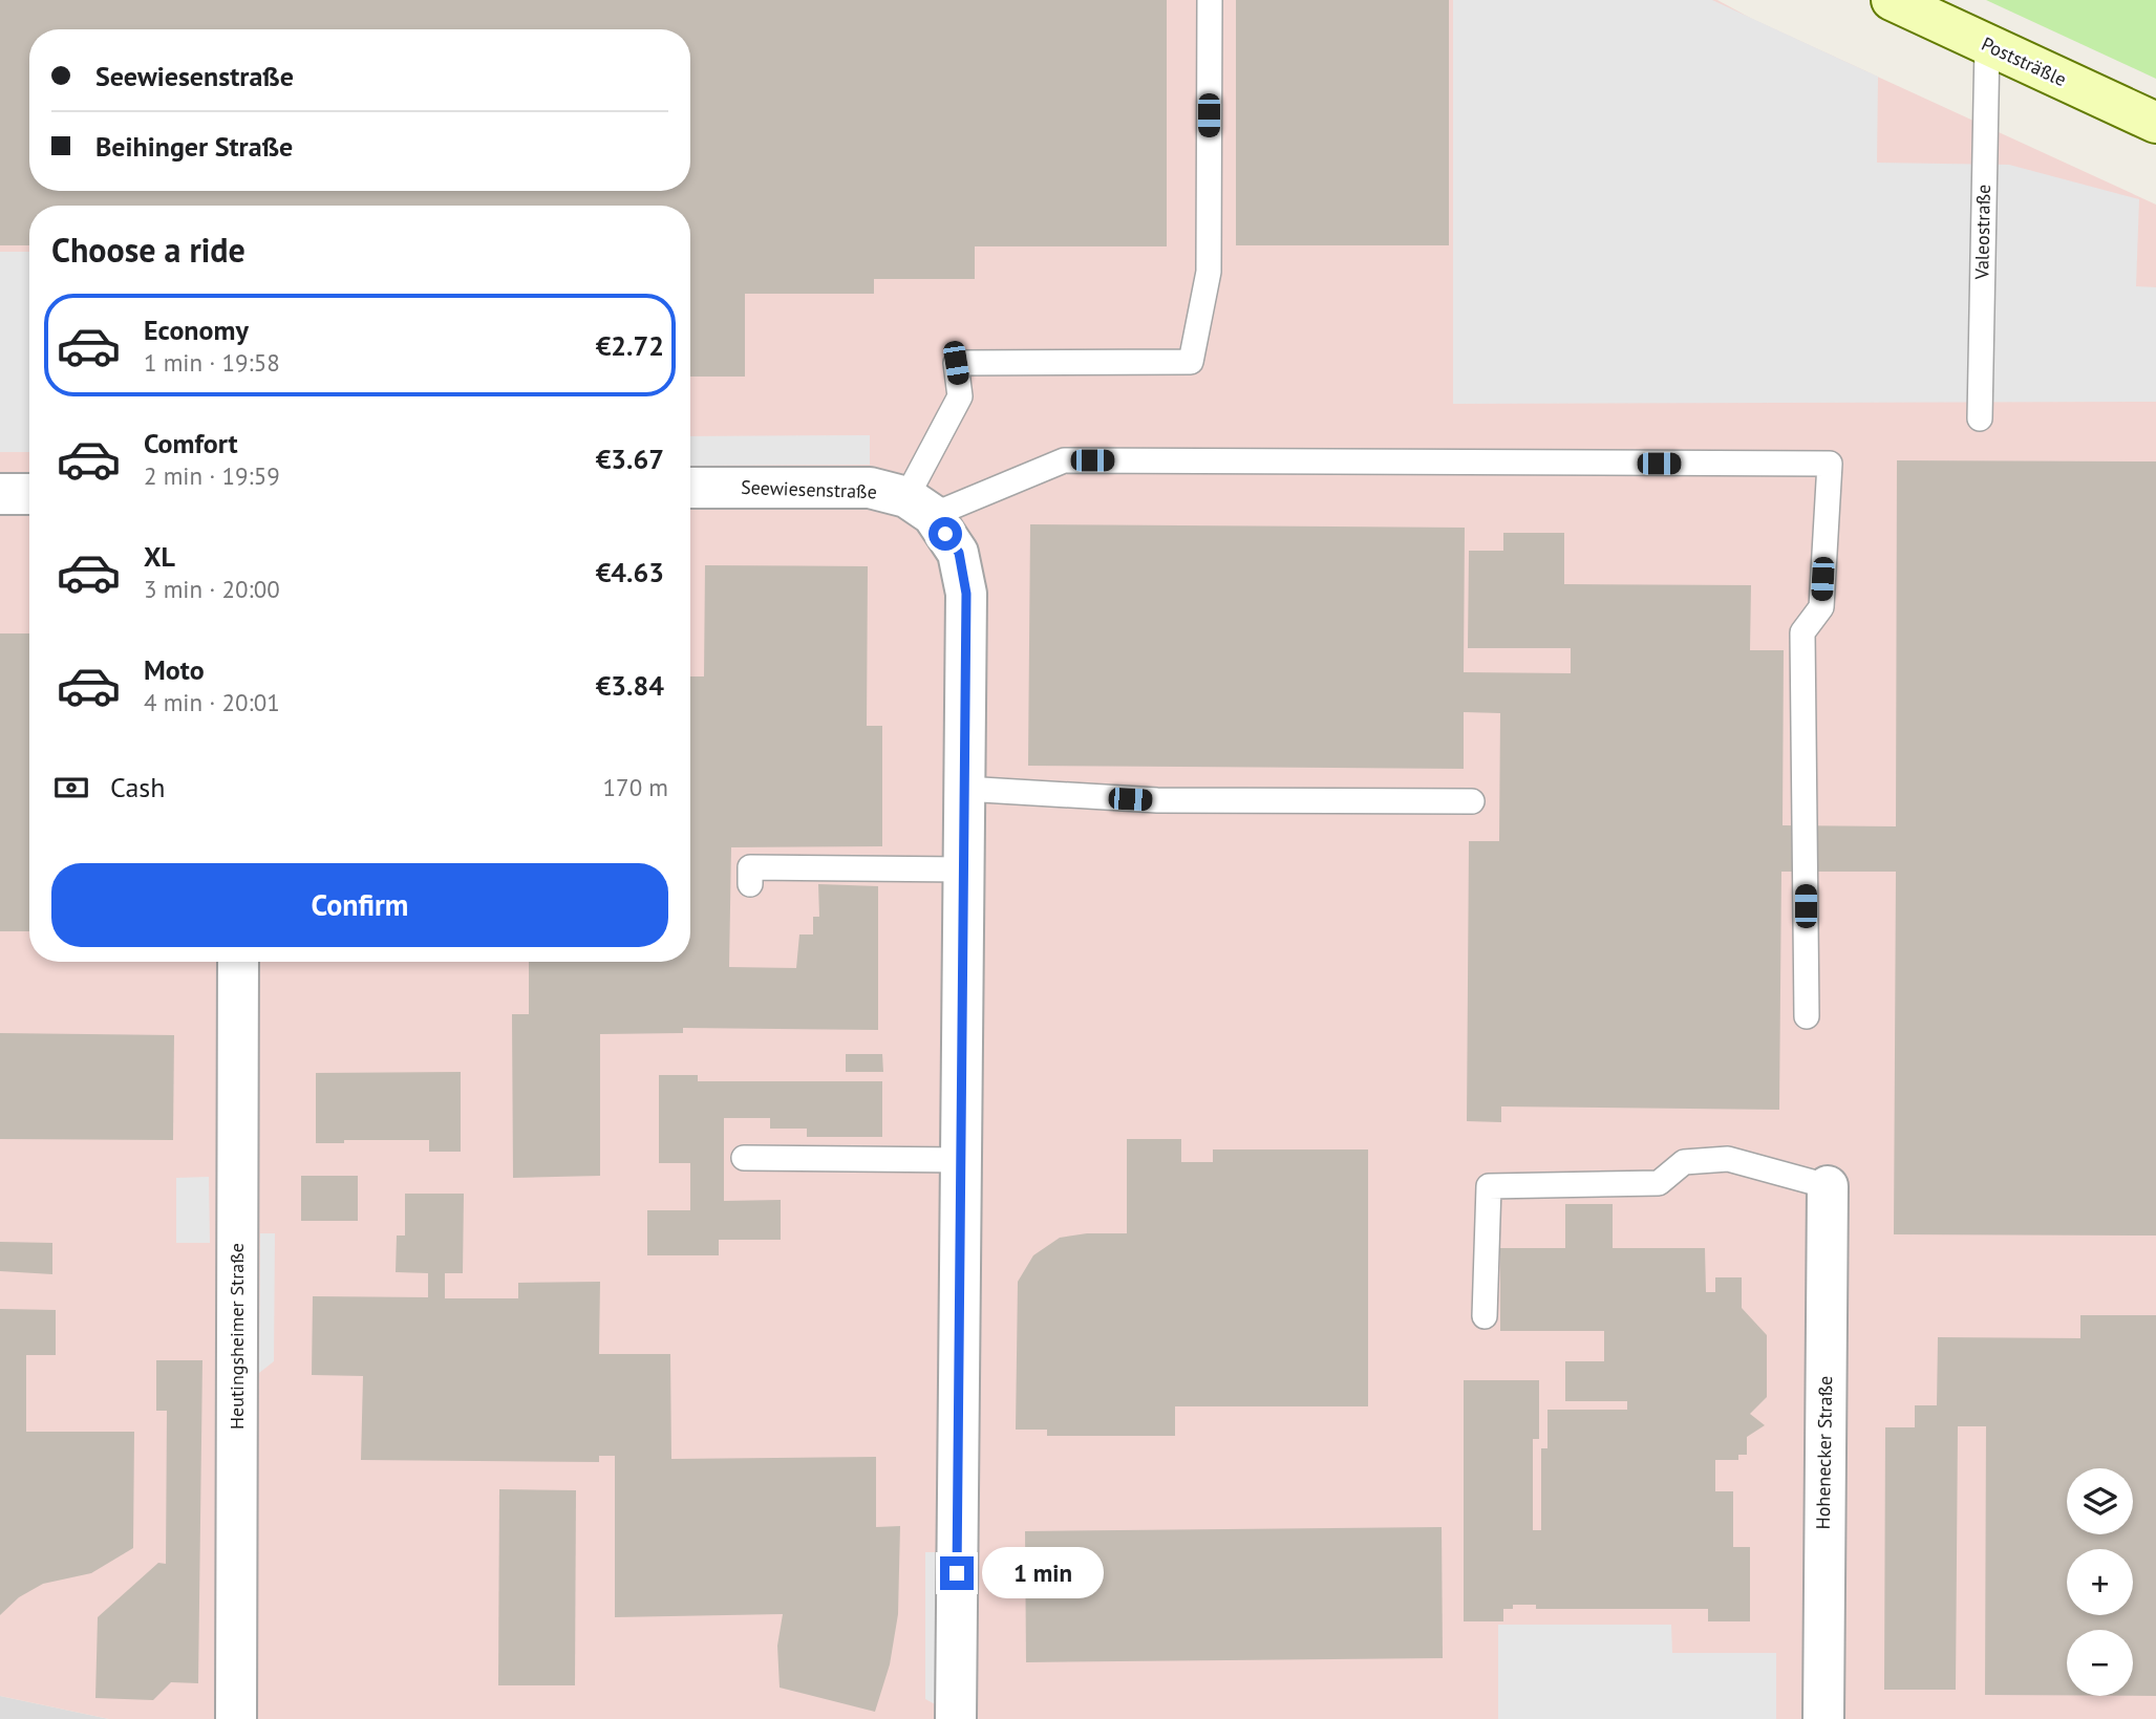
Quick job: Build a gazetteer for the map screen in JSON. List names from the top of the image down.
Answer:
{
  "streets": {
    "main road": ["Poststräßle"],
    "street": ["Seewiesenstraße", "Heutingsheimer Straße", "Hohenecker Straße"],
    "lane": ["Valeostraße"]
  },
  "crossings": [
    ["Poststräßle", "Valeostraße"]
  ],
  "page": {
    "banner": ["Seewiesenstraße", "Beihinger Straße"],
    "heading": "Choose a ride",
    "list": [
      {
        "name": "Economy",
        "note": "1 min · 19:58",
        "value": "€2.72"
      },
      {
        "name": "Comfort",
        "note": "2 min · 19:59",
        "value": "€3.67"
      },
      {
        "name": "XL",
        "note": "3 min · 20:00",
        "value": "€4.63"
      },
      {
        "name": "Moto",
        "note": "4 min · 20:01",
        "value": "€3.84"
      }
    ],
    "pay": ["Cash", "170 m"],
    "buttons": "Confirm",
    "map_buttons": ["+", "−"],
    "bubble": "1 min"
  }
}
